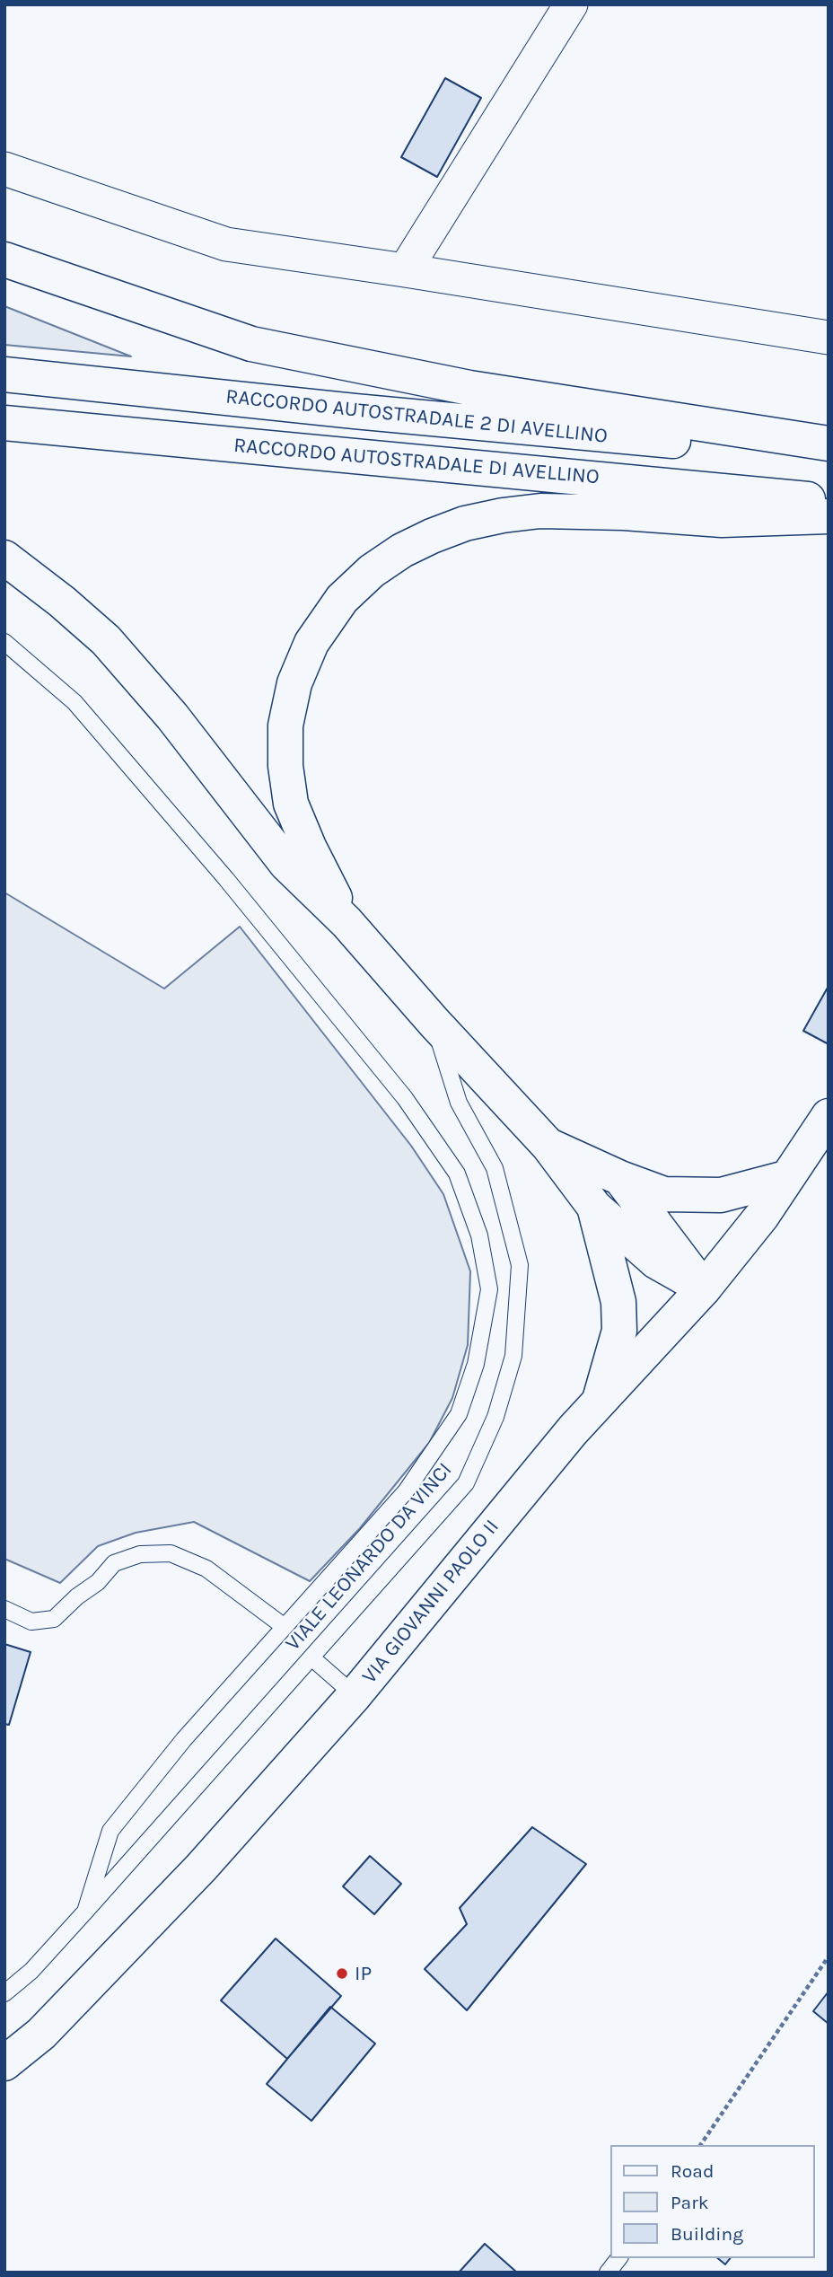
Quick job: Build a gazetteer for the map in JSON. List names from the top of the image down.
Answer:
{
  "streets": {
    "main road": ["RACCORDO AUTOSTRADALE 2 DI AVELLINO", "RACCORDO AUTOSTRADALE DI AVELLINO", "VIA GIOVANNI PAOLO II"],
    "lane": ["VIALE LEONARDO DA VINCI"]
  },
  "places": ["IP"],
  "legend": ["Road", "Park", "Building"]
}
